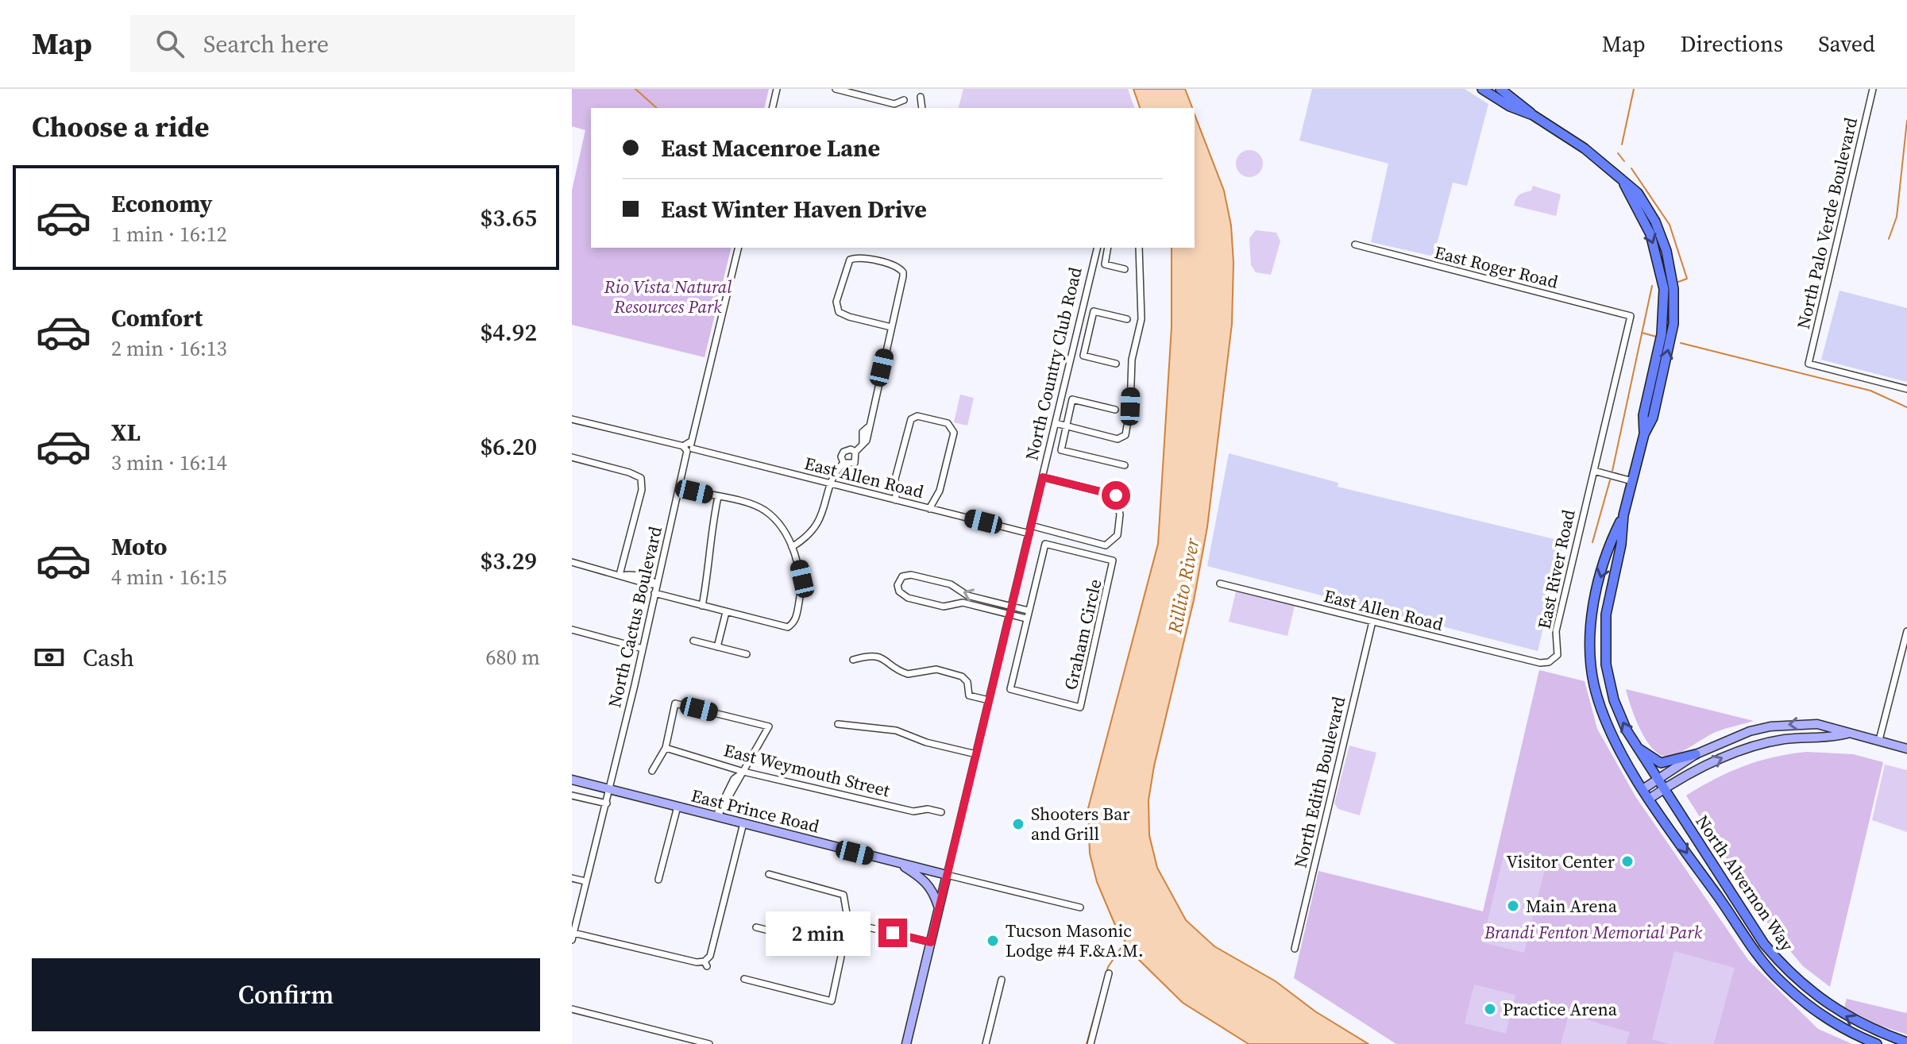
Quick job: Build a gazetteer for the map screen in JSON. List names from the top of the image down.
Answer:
{
  "streets": {
    "main road": ["North Country Club Road", "East Prince Road", "North Alvernon Way"],
    "street": [
      "North Palo Verde Boulevard",
      "East Roger Road",
      "East Allen Road",
      "East River Road",
      "North Cactus Boulevard",
      "Graham Circle",
      "East Weymouth Street",
      "North Edith Boulevard"
    ]
  },
  "crossings": [
    ["East Roger Road", "East River Road"],
    ["North Country Club Road", "East Allen Road"],
    ["North Country Club Road", "East Prince Road"],
    ["East Allen Road", "East River Road"],
    ["East Allen Road", "North Cactus Boulevard"],
    ["East Allen Road", "North Edith Boulevard"],
    ["North Cactus Boulevard", "East Prince Road"]
  ],
  "water": ["Rillito River"],
  "parks": ["Rio Vista Natural Resources Park", "Brandi Fenton Memorial Park"],
  "places": [
    "Shooters Bar and Grill",
    "Visitor Center",
    "Main Arena",
    "Tucson Masonic Lodge #4 F.&A.M.",
    "Practice Arena"
  ],
  "page": {
    "header": "Map",
    "search": "Search here",
    "nav": ["Map", "Directions", "Saved"],
    "heading": "Choose a ride",
    "banner": ["East Macenroe Lane", "East Winter Haven Drive"],
    "list": [
      {
        "name": "Economy",
        "note": "1 min · 16:12",
        "value": "$3.65"
      },
      {
        "name": "Comfort",
        "note": "2 min · 16:13",
        "value": "$4.92"
      },
      {
        "name": "XL",
        "note": "3 min · 16:14",
        "value": "$6.20"
      },
      {
        "name": "Moto",
        "note": "4 min · 16:15",
        "value": "$3.29"
      }
    ],
    "pay": ["Cash", "680 m"],
    "bubble": "2 min",
    "buttons": "Confirm"
  }
}
